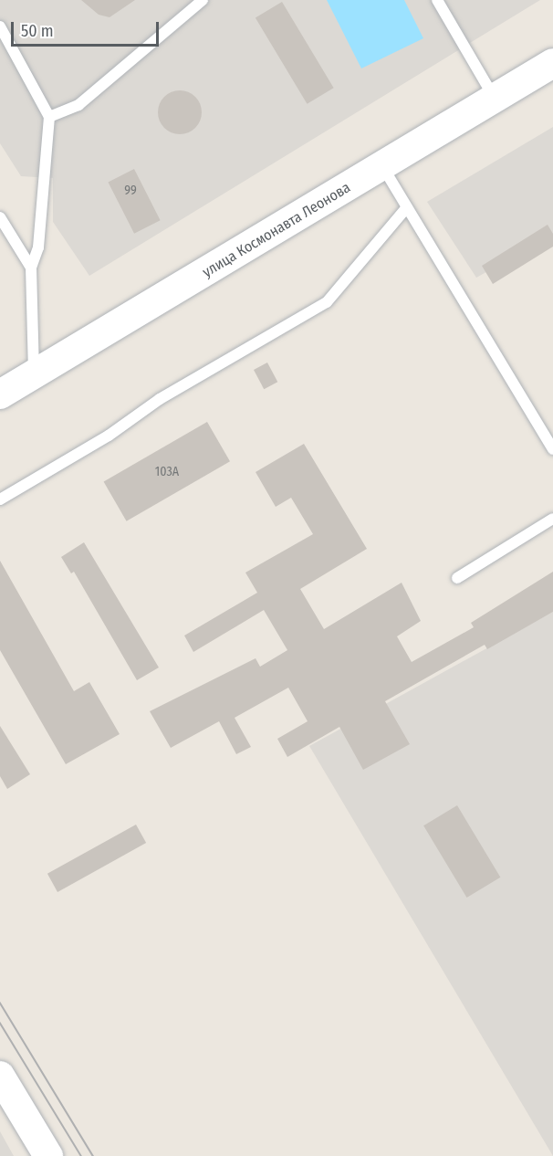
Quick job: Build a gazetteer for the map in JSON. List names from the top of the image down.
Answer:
{
  "streets": {
    "street": ["улица Космонавта Леонова"]
  },
  "house_numbers": ["99", "103А"],
  "scale_bar": "50 m"
}
